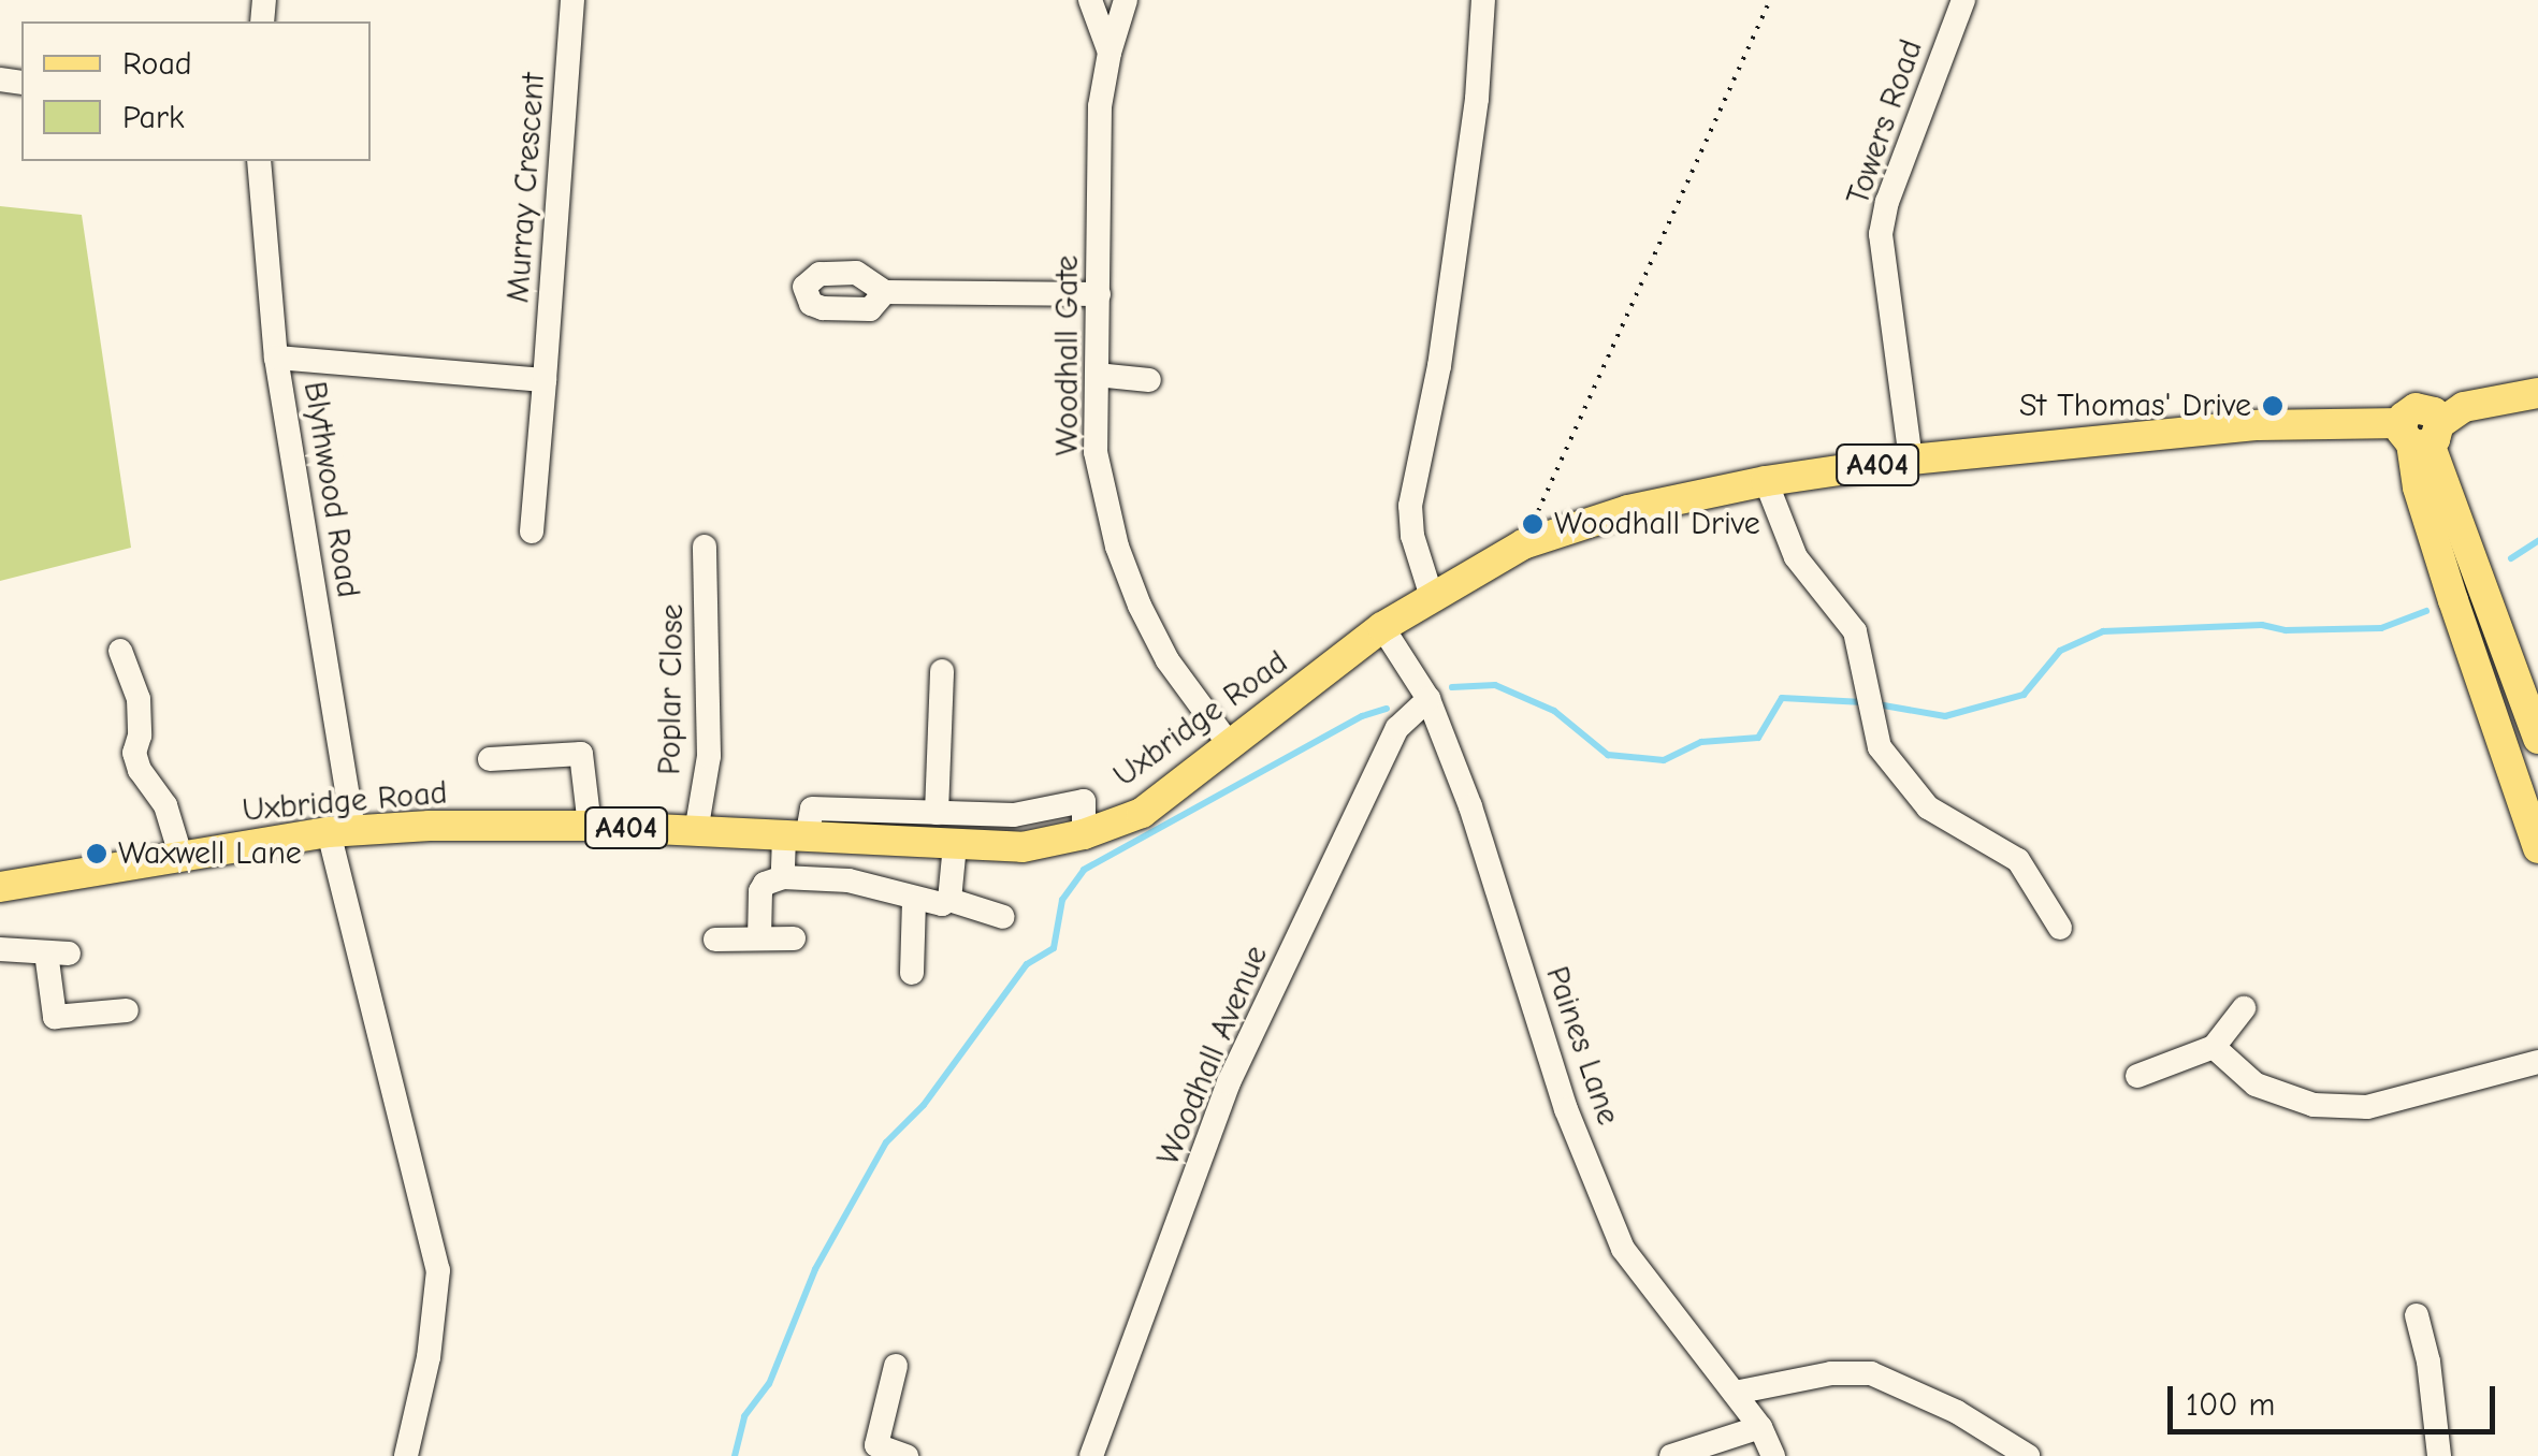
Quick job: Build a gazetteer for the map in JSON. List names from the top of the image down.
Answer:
{
  "streets": {
    "main road": ["A404", "Uxbridge Road"],
    "street": [
      "Towers Road",
      "Murray Crescent",
      "Woodhall Gate",
      "Blythwood Road",
      "Poplar Close",
      "Paines Lane",
      "Woodhall Avenue"
    ]
  },
  "crossings": [
    ["Towers Road", "Uxbridge Road"],
    ["Woodhall Gate", "Uxbridge Road"],
    ["Blythwood Road", "Uxbridge Road"],
    ["Poplar Close", "Uxbridge Road"],
    ["Uxbridge Road", "Paines Lane"],
    ["Paines Lane", "Woodhall Avenue"]
  ],
  "places": ["St Thomas' Drive", "Woodhall Drive", "Waxwell Lane"],
  "legend": ["Road", "Park"],
  "scale_bar": "100 m"
}
